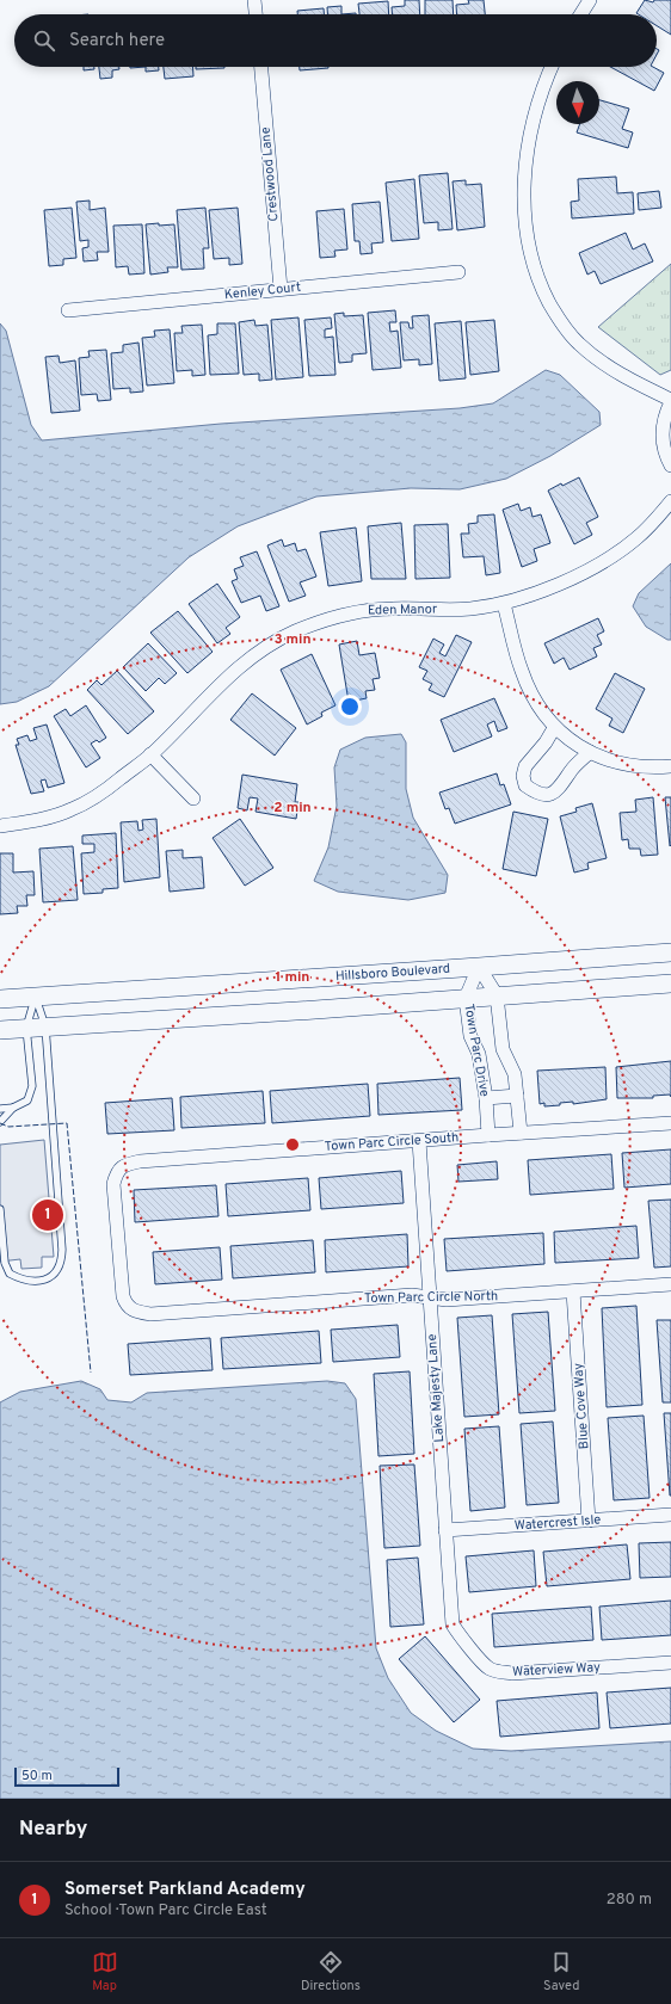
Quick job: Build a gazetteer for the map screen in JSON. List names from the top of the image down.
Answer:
{
  "streets": {
    "street": [
      "Crestwood Lane",
      "Kenley Court",
      "Eden Manor",
      "Hillsboro Boulevard",
      "Town Parc Drive",
      "Town Parc Circle South",
      "Town Parc Circle North",
      "Lake Majesty Lane",
      "Blue Cove Way",
      "Watercrest Isle",
      "Waterview Way"
    ]
  },
  "crossings": [
    ["Crestwood Lane", "Kenley Court"],
    ["Hillsboro Boulevard", "Town Parc Drive"],
    ["Town Parc Drive", "Town Parc Circle South"],
    ["Town Parc Circle South", "Town Parc Circle North"],
    ["Town Parc Circle South", "Lake Majesty Lane"],
    ["Town Parc Circle North", "Lake Majesty Lane"],
    ["Town Parc Circle North", "Blue Cove Way"],
    ["Lake Majesty Lane", "Watercrest Isle"],
    ["Lake Majesty Lane", "Waterview Way"],
    ["Blue Cove Way", "Watercrest Isle"]
  ],
  "scale_bar": "50 m",
  "north": "bottom",
  "page": {
    "search": "Search here",
    "pins": "1",
    "scale": "50 m",
    "heading": "Nearby",
    "list": [
      {
        "mark": "1",
        "name": "Somerset Parkland Academy",
        "note": "School · Town Parc Circle East",
        "value": "280 m"
      }
    ],
    "nav": ["Map", "Directions", "Saved"]
  },
  "rings": ["3 min", "2 min", "1 min"]
}
